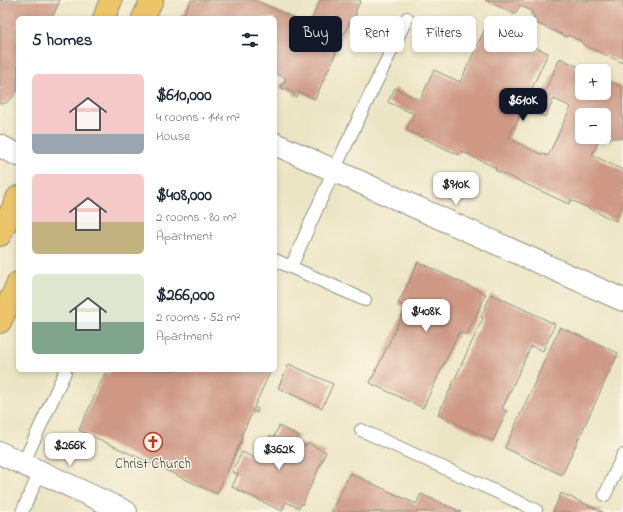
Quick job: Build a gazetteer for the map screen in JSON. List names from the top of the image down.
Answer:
{
  "places": {
    "church": ["Christ Church"]
  },
  "page": {
    "chip": [
      "Buy",
      "Rent",
      "Filters",
      "New"
    ],
    "heading": "5 homes",
    "map_buttons": ["+", "−"],
    "list": [
      {
        "name": "$610,000",
        "note": "4 rooms · 144 m² · House"
      },
      {
        "name": "$408,000",
        "note": "2 rooms · 80 m² · Apartment"
      },
      {
        "name": "$266,000",
        "note": "2 rooms · 52 m² · Apartment"
      }
    ],
    "price": [
      "$610K",
      "$910K",
      "$408K",
      "$266K",
      "$362K"
    ]
  }
}
